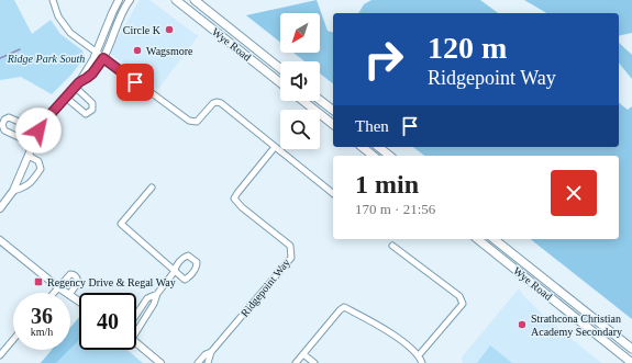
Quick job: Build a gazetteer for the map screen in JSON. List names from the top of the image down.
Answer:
{
  "streets": {
    "main road": ["Wye Road"],
    "street": ["Ridgepoint Way"]
  },
  "parks": ["Ridge Park South"],
  "places": {
    "other": ["Circle K", "Wagsmore", "Strathcona Christian Academy Secondary"],
    "transit": ["Regency Drive & Regal Way"]
  },
  "north": "bottom left",
  "page": {
    "turn": ["120 m", "Ridgepoint Way"],
    "then": "Then",
    "heading": ["1 min", "170 m · 21:56"],
    "speed": "36 km/h",
    "limit": "40"
  }
}
